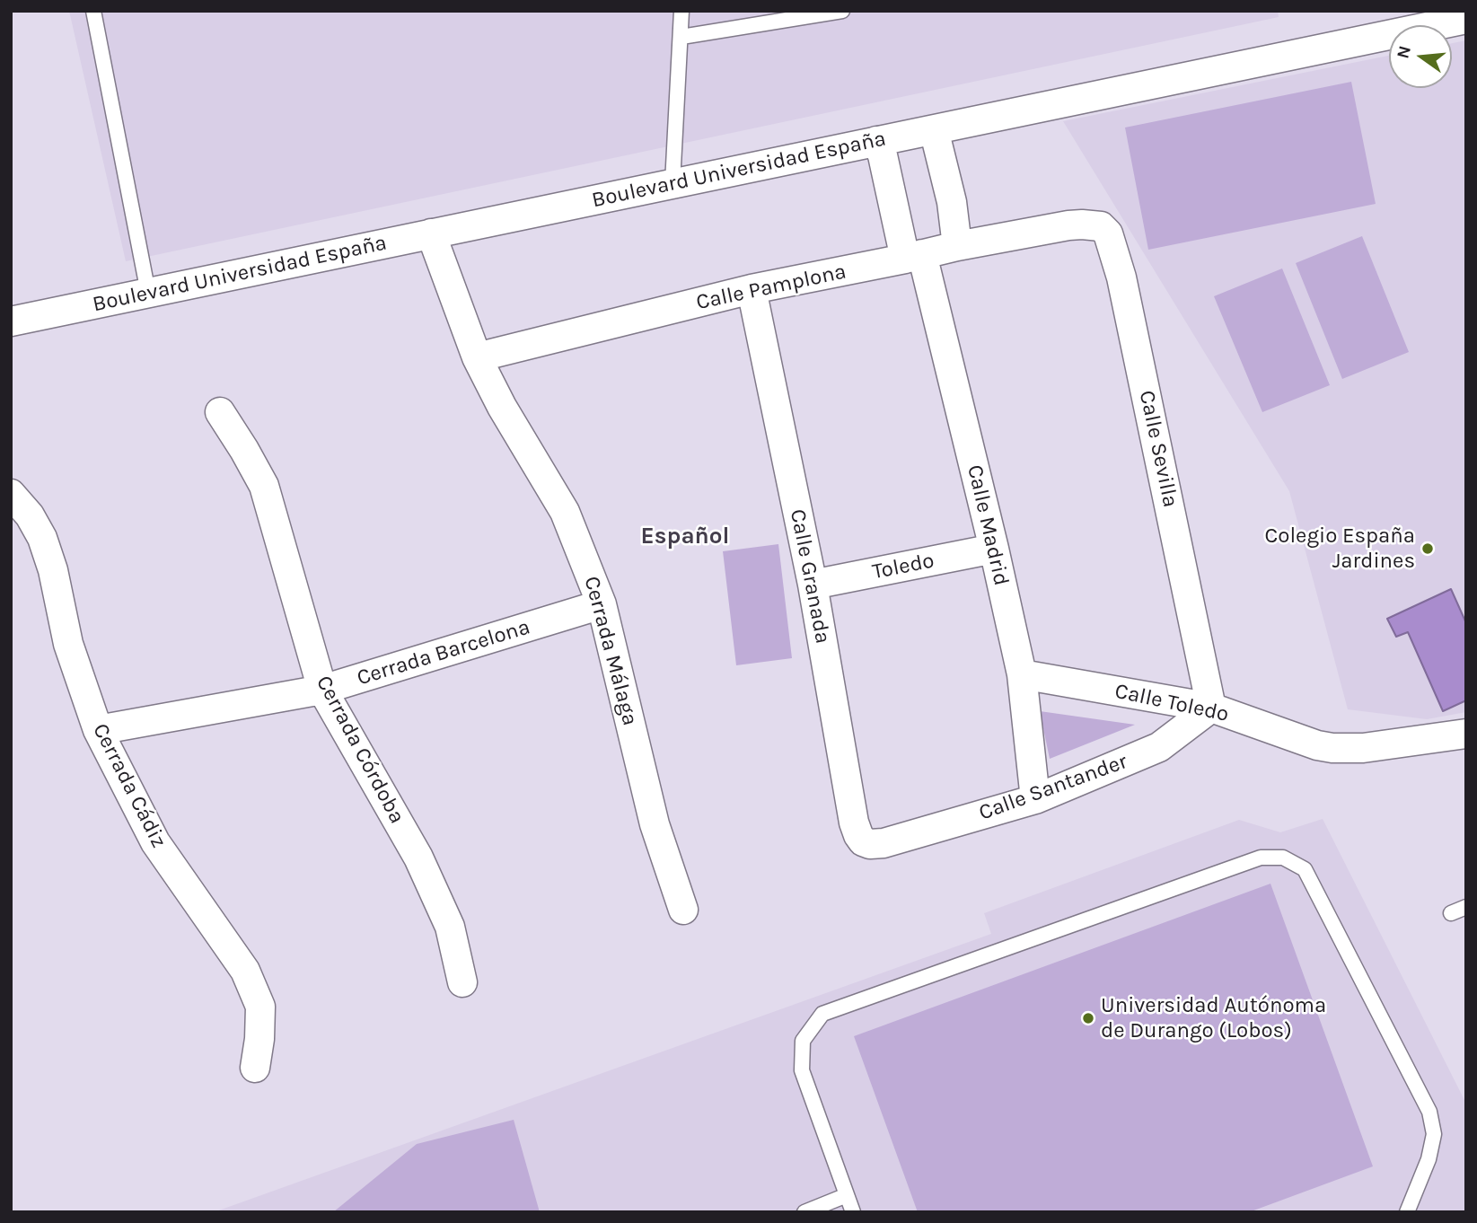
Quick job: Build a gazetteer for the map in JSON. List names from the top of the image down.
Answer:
{
  "streets": {
    "street": [
      "Boulevard Universidad España",
      "Calle Pamplona",
      "Calle Sevilla",
      "Calle Madrid",
      "Toledo",
      "Calle Granada",
      "Cerrada Málaga",
      "Cerrada Barcelona",
      "Calle Toledo",
      "Cerrada Córdoba",
      "Cerrada Cádiz",
      "Calle Santander"
    ]
  },
  "crossings": [
    ["Boulevard Universidad España", "Calle Madrid"],
    ["Boulevard Universidad España", "Cerrada Málaga"],
    ["Calle Pamplona", "Calle Sevilla"],
    ["Calle Pamplona", "Calle Madrid"],
    ["Calle Pamplona", "Calle Granada"],
    ["Calle Pamplona", "Cerrada Málaga"],
    ["Calle Sevilla", "Calle Toledo"],
    ["Calle Sevilla", "Calle Santander"],
    ["Calle Madrid", "Toledo"],
    ["Calle Madrid", "Calle Toledo"],
    ["Calle Madrid", "Calle Santander"],
    ["Toledo", "Calle Granada"],
    ["Calle Granada", "Calle Santander"],
    ["Cerrada Málaga", "Cerrada Barcelona"],
    ["Cerrada Barcelona", "Cerrada Córdoba"],
    ["Cerrada Barcelona", "Cerrada Cádiz"],
    ["Calle Toledo", "Calle Santander"]
  ],
  "districts": ["Español"],
  "places": ["Colegio España Jardines", "Universidad Autónoma de Durango (Lobos)"],
  "north": "left"
}
